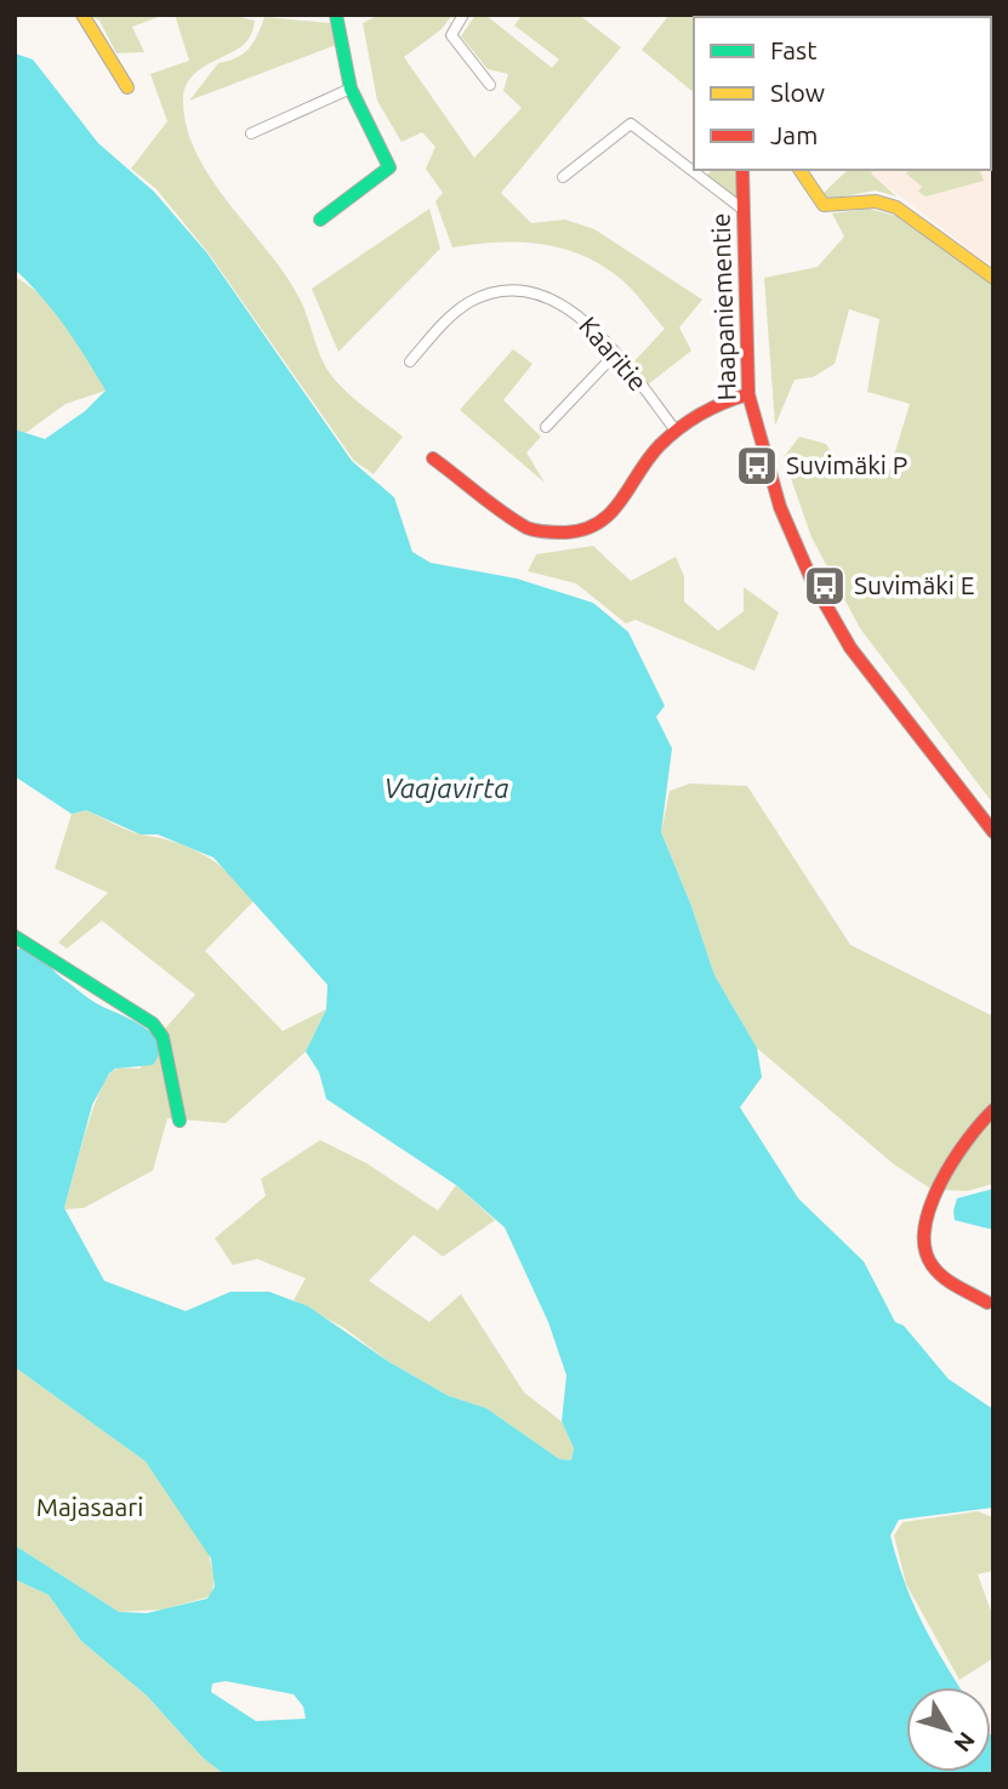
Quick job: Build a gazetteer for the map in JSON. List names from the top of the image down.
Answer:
{
  "streets": {
    "street": ["Haapaniementie", "Kaaritie"]
  },
  "water": ["Vaajavirta"],
  "parks": ["Majasaari"],
  "places": {
    "bus stop": ["Suvimäki P", "Suvimäki E"]
  },
  "legend": ["Fast", "Slow", "Jam"],
  "north": "bottom right"
}
